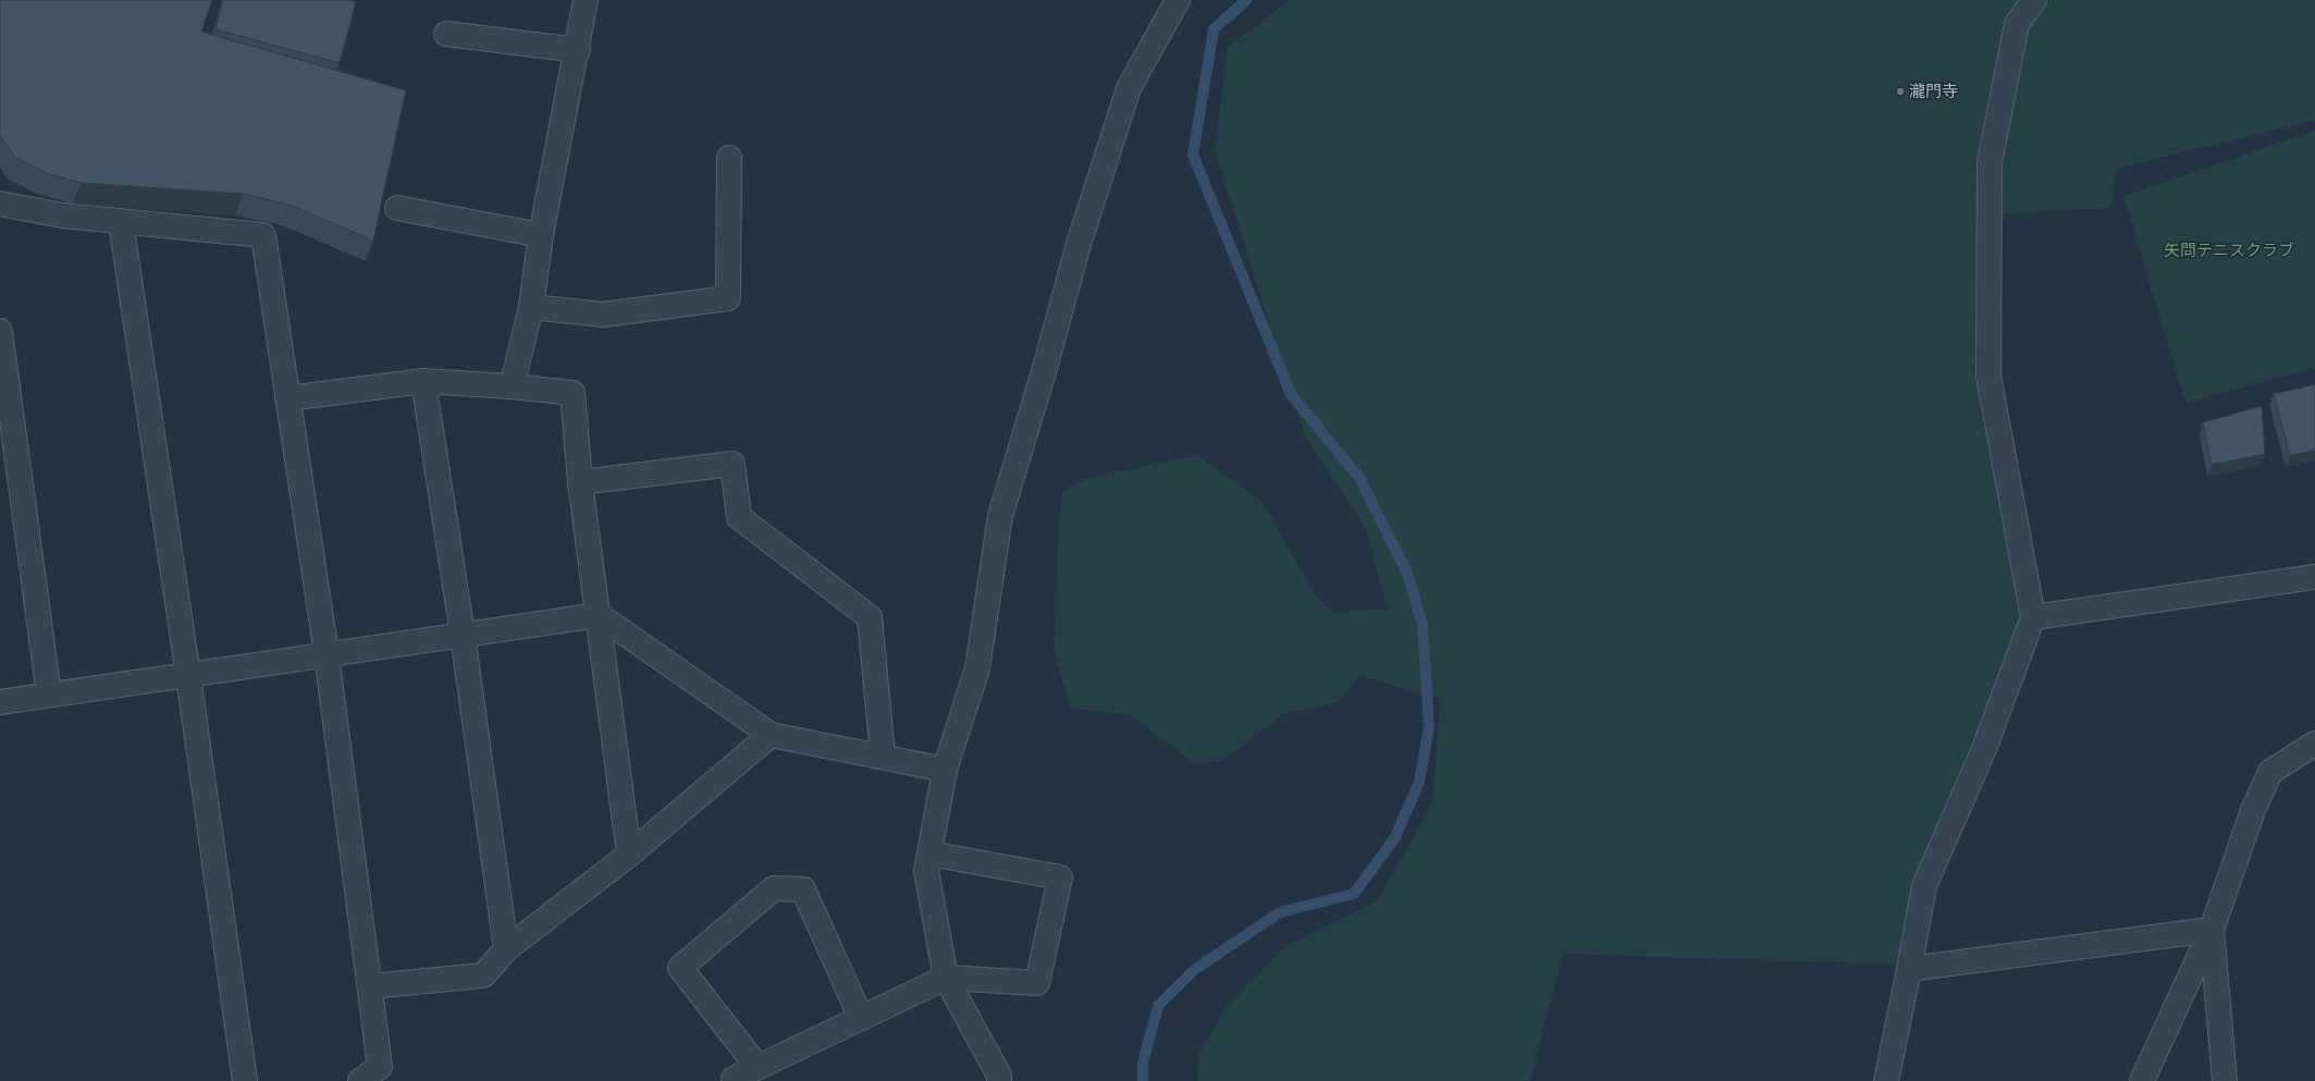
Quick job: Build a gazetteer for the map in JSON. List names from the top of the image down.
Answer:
{
  "parks": ["矢問テニスクラブ"],
  "places": ["瀧門寺"]
}
